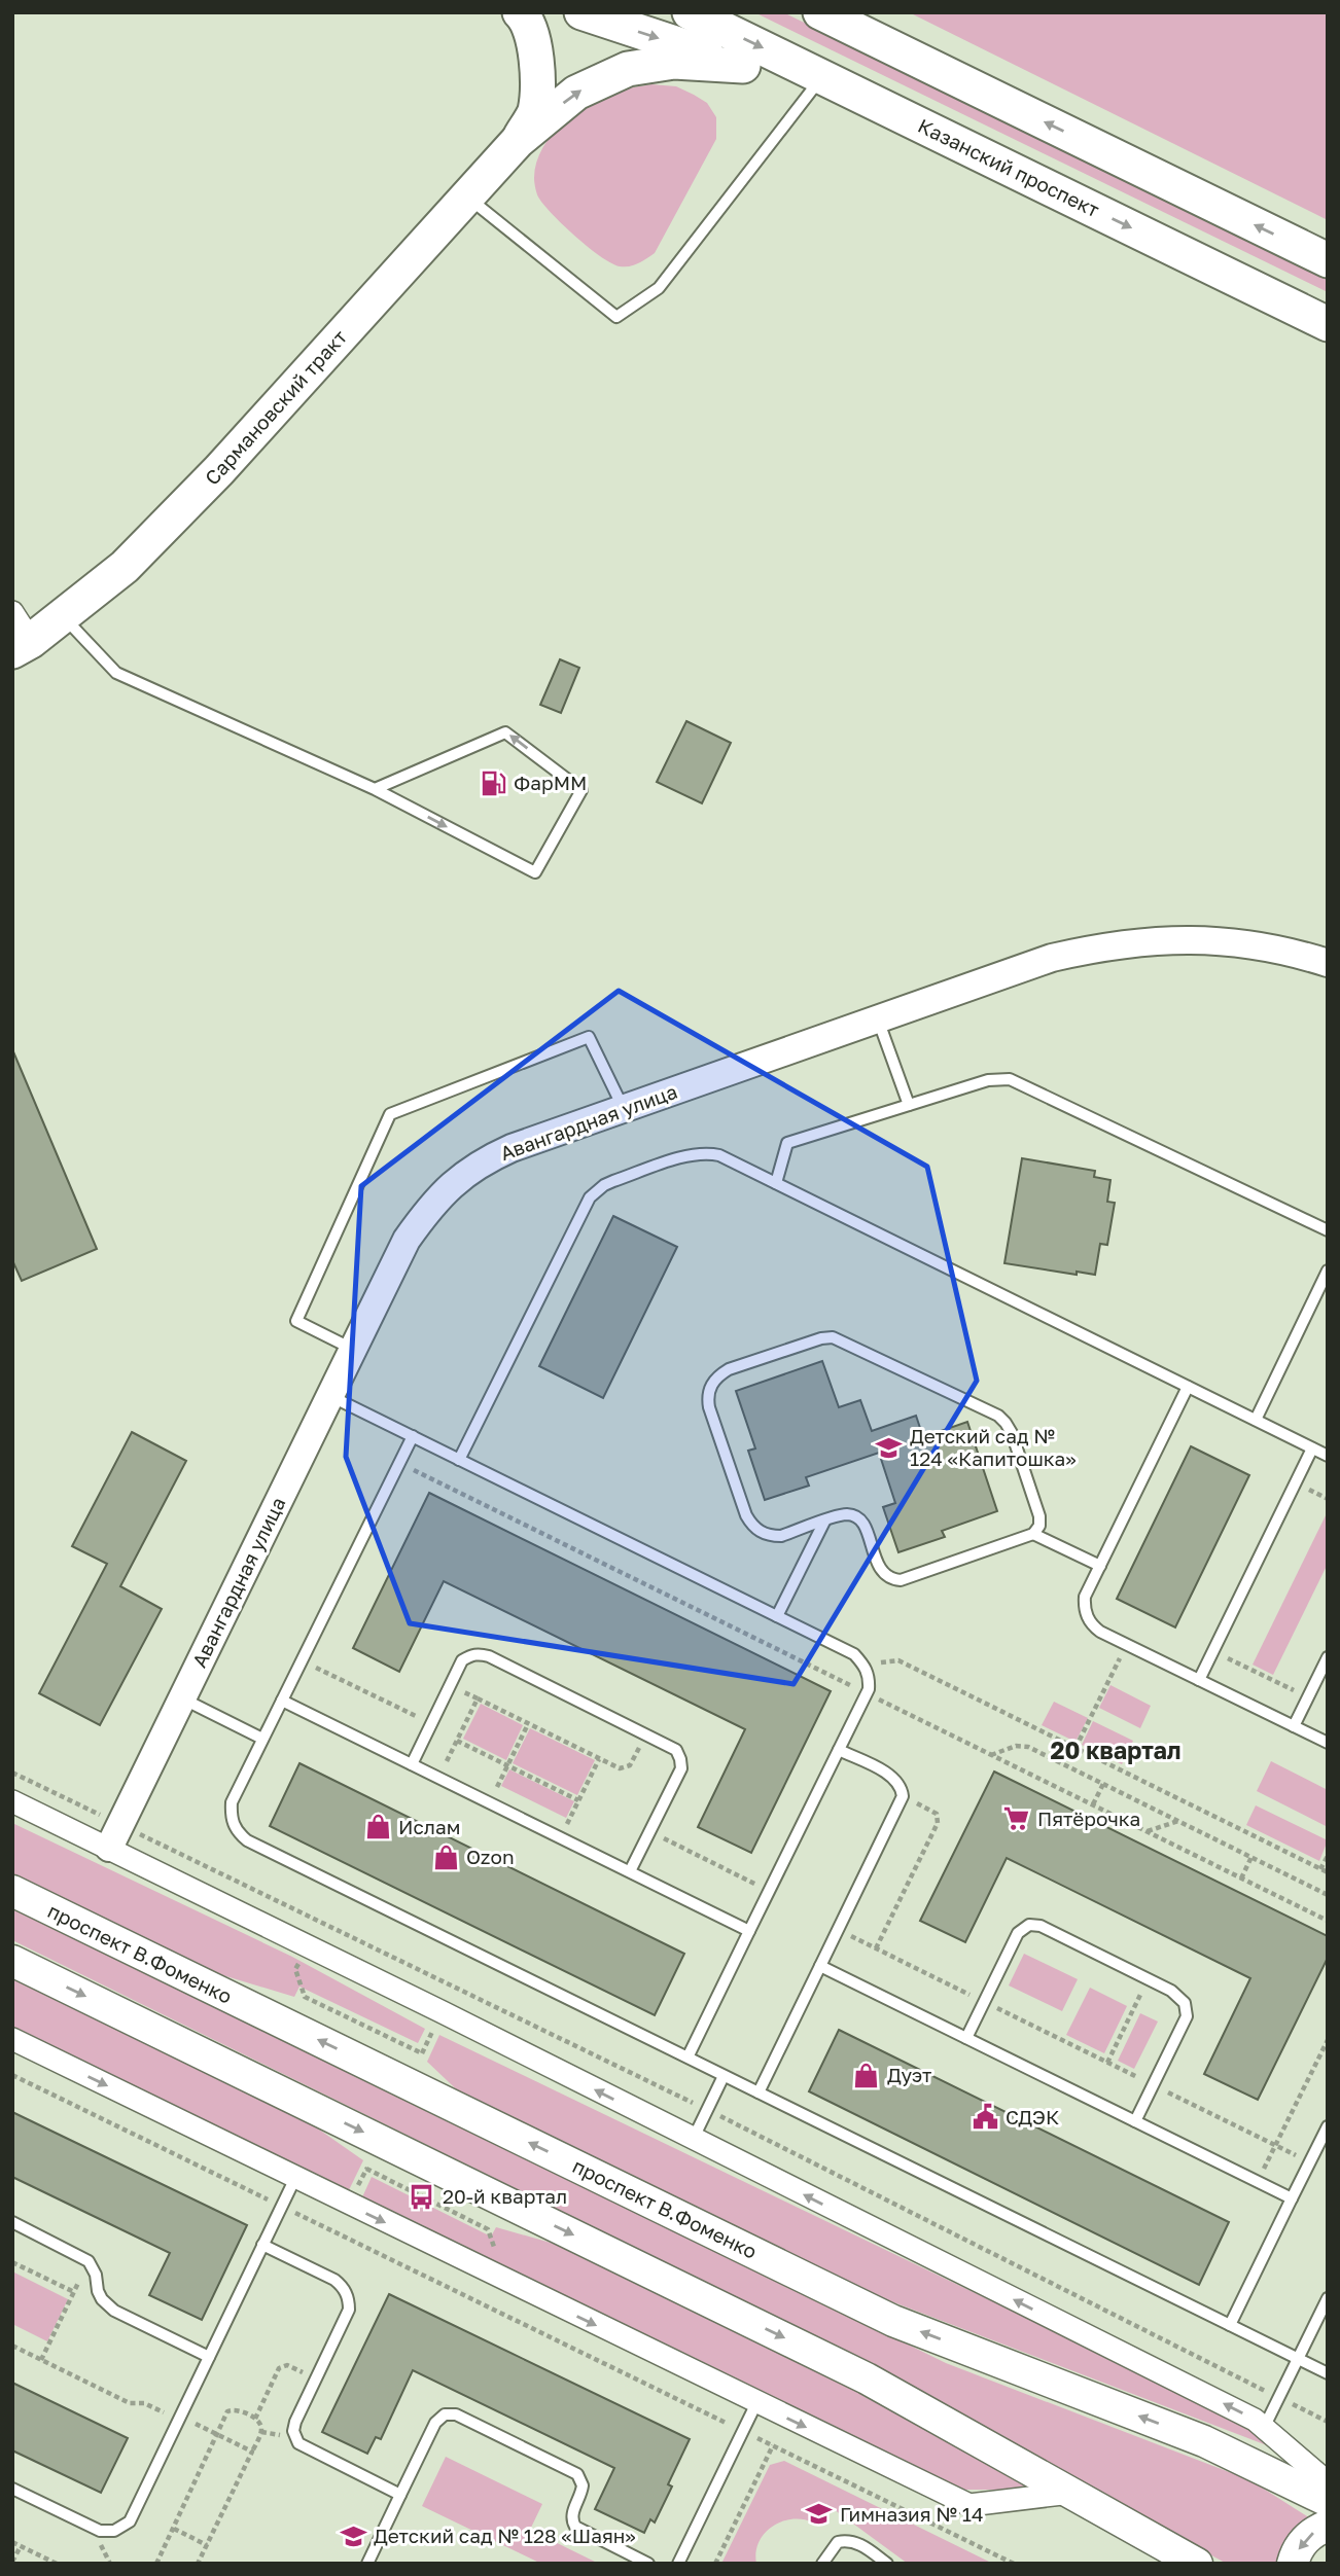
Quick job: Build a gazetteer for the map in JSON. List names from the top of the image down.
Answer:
{
  "streets": {
    "main road": ["Казанский проспект", "Сармановский тракт", "проспект В.Фоменко"],
    "street": ["Авангардная улица"]
  },
  "districts": ["20 квартал"],
  "places": {
    "fuel station": ["ФарММ"],
    "school or university": ["Детский сад № 124 «Капитошка»", "Гимназия № 14", "Детский сад № 128 «Шаян»"],
    "supermarket": ["Пятёрочка"],
    "shop": ["Ислам", "Ozon", "Дуэт"],
    "public building": ["СДЭК"],
    "bus stop": ["20-й квартал"]
  }
}
